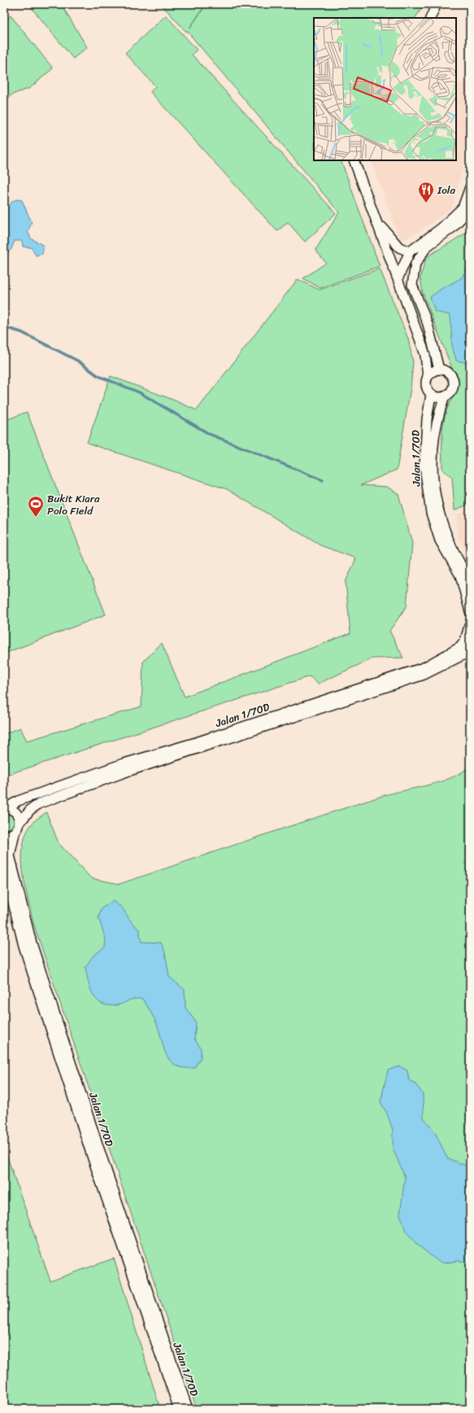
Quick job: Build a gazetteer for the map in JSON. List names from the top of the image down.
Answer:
{
  "streets": {
    "street": ["Jalan 1/70D"]
  },
  "places": {
    "restaurant": ["Iola"],
    "sports": ["Bukit Kiara Polo Field"]
  }
}
